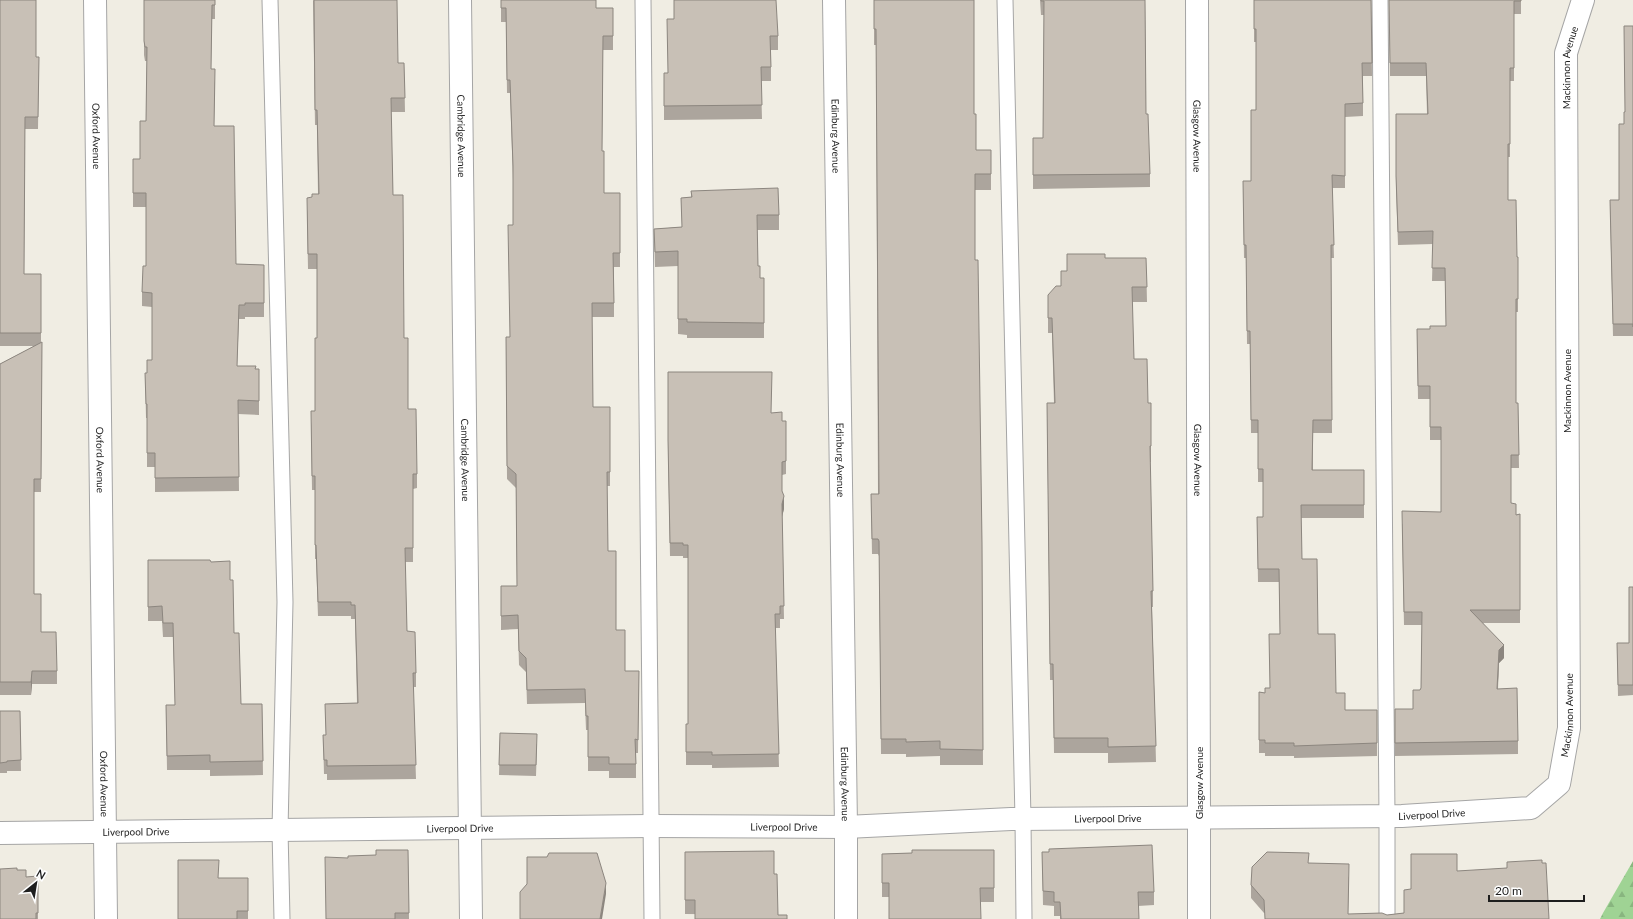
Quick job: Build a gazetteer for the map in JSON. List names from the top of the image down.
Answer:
{
  "streets": {
    "street": [
      "Mackinnon Avenue",
      "Oxford Avenue",
      "Cambridge Avenue",
      "Edinburg Avenue",
      "Glasgow Avenue",
      "Liverpool Drive"
    ]
  },
  "crossings": [
    ["Mackinnon Avenue", "Liverpool Drive"],
    ["Oxford Avenue", "Liverpool Drive"],
    ["Cambridge Avenue", "Liverpool Drive"],
    ["Edinburg Avenue", "Liverpool Drive"],
    ["Glasgow Avenue", "Liverpool Drive"]
  ],
  "scale_bar": "20 m",
  "north": "top right"
}
